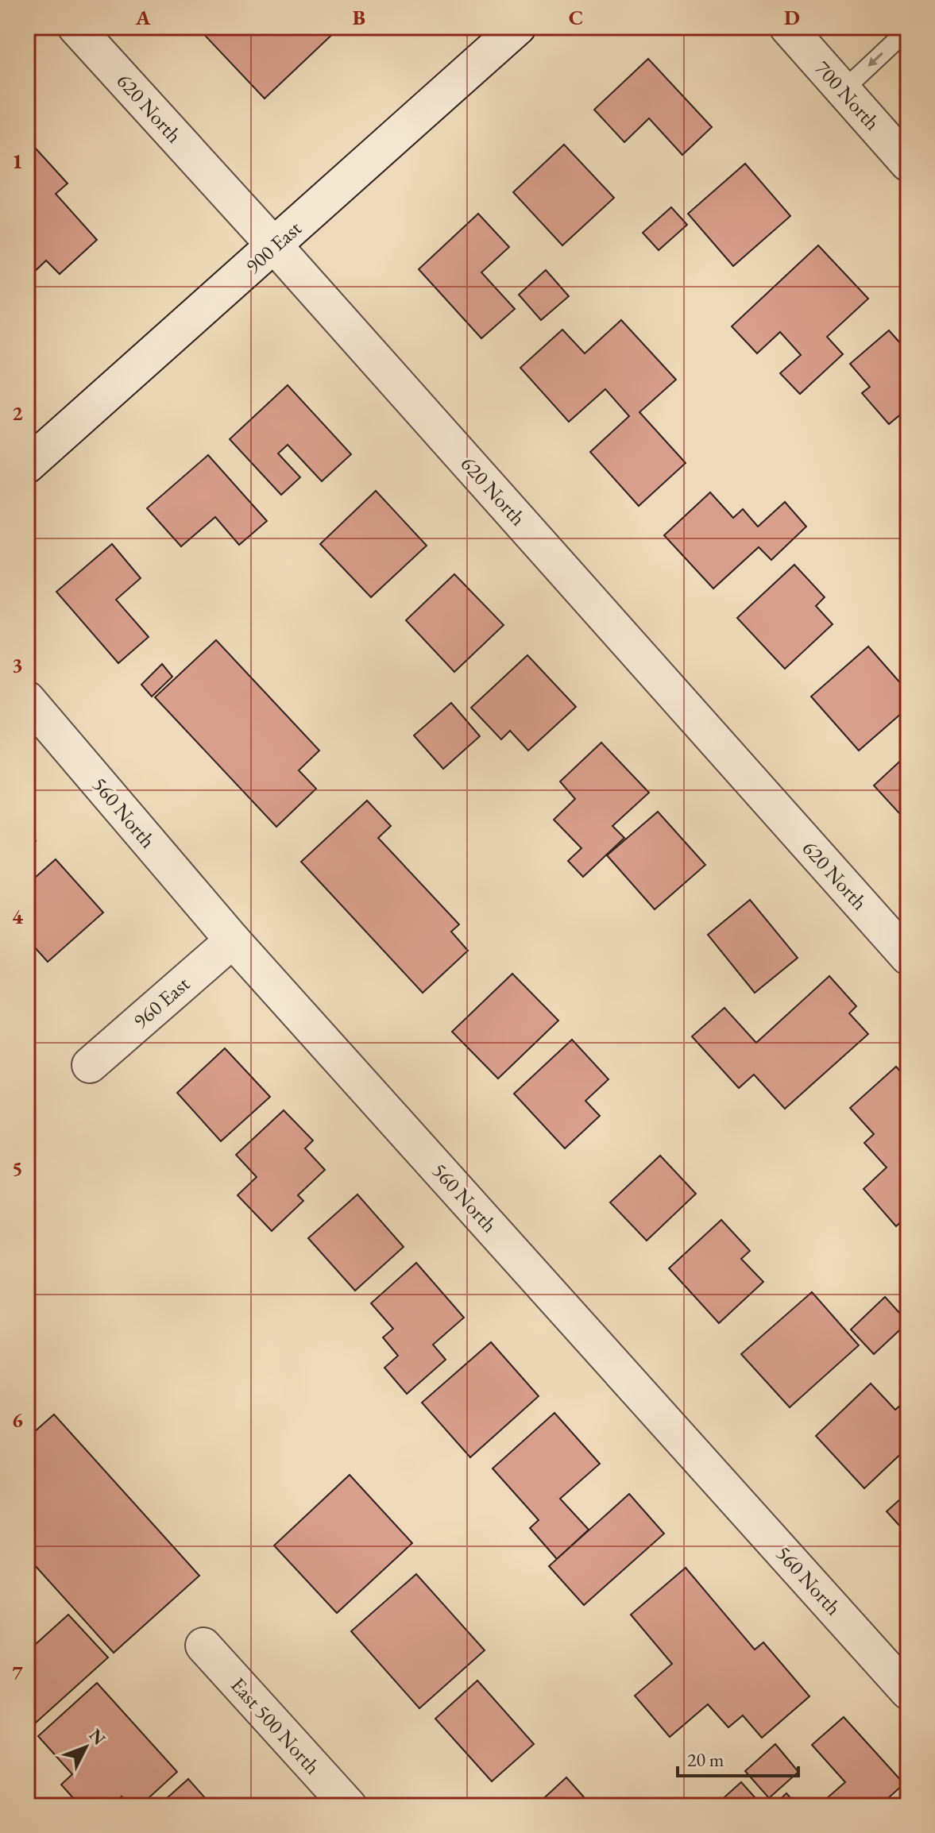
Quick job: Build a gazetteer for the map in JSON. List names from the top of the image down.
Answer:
{
  "streets": {
    "street": [
      "700 North",
      "620 North",
      "900 East",
      "560 North",
      "960 East",
      "East 500 North"
    ]
  },
  "crossings": [
    ["620 North", "900 East"],
    ["560 North", "960 East"]
  ],
  "scale_bar": "20 m",
  "north": "top right",
  "grid": {
    "columns": [
      "A",
      "B",
      "C",
      "D"
    ],
    "rows": [
      "1",
      "2",
      "3",
      "4",
      "5",
      "6",
      "7"
    ]
  }
}
